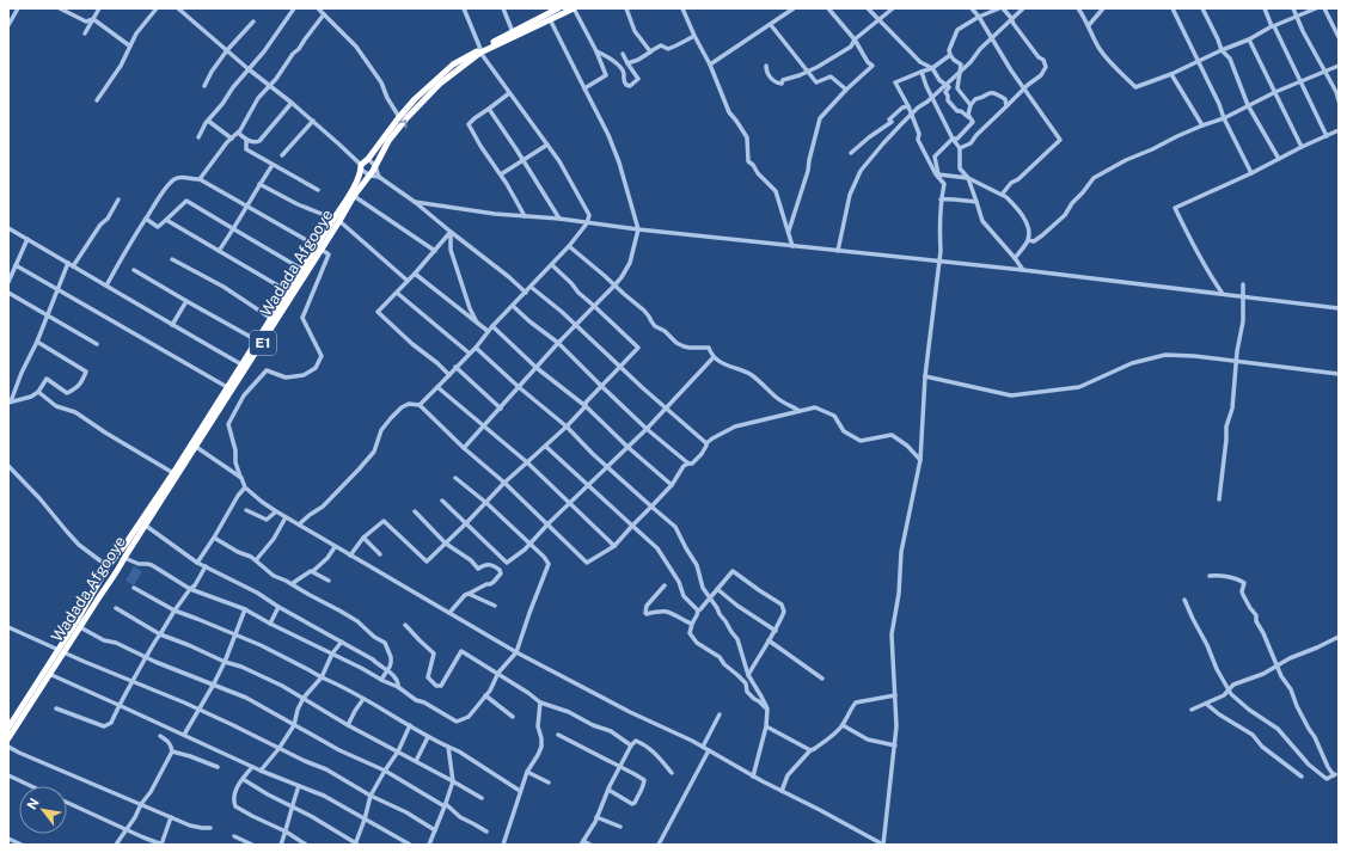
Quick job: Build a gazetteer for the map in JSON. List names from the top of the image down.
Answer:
{
  "streets": {
    "highway": ["Wadada Afgooye", "E1"]
  },
  "north": "top left"
}
